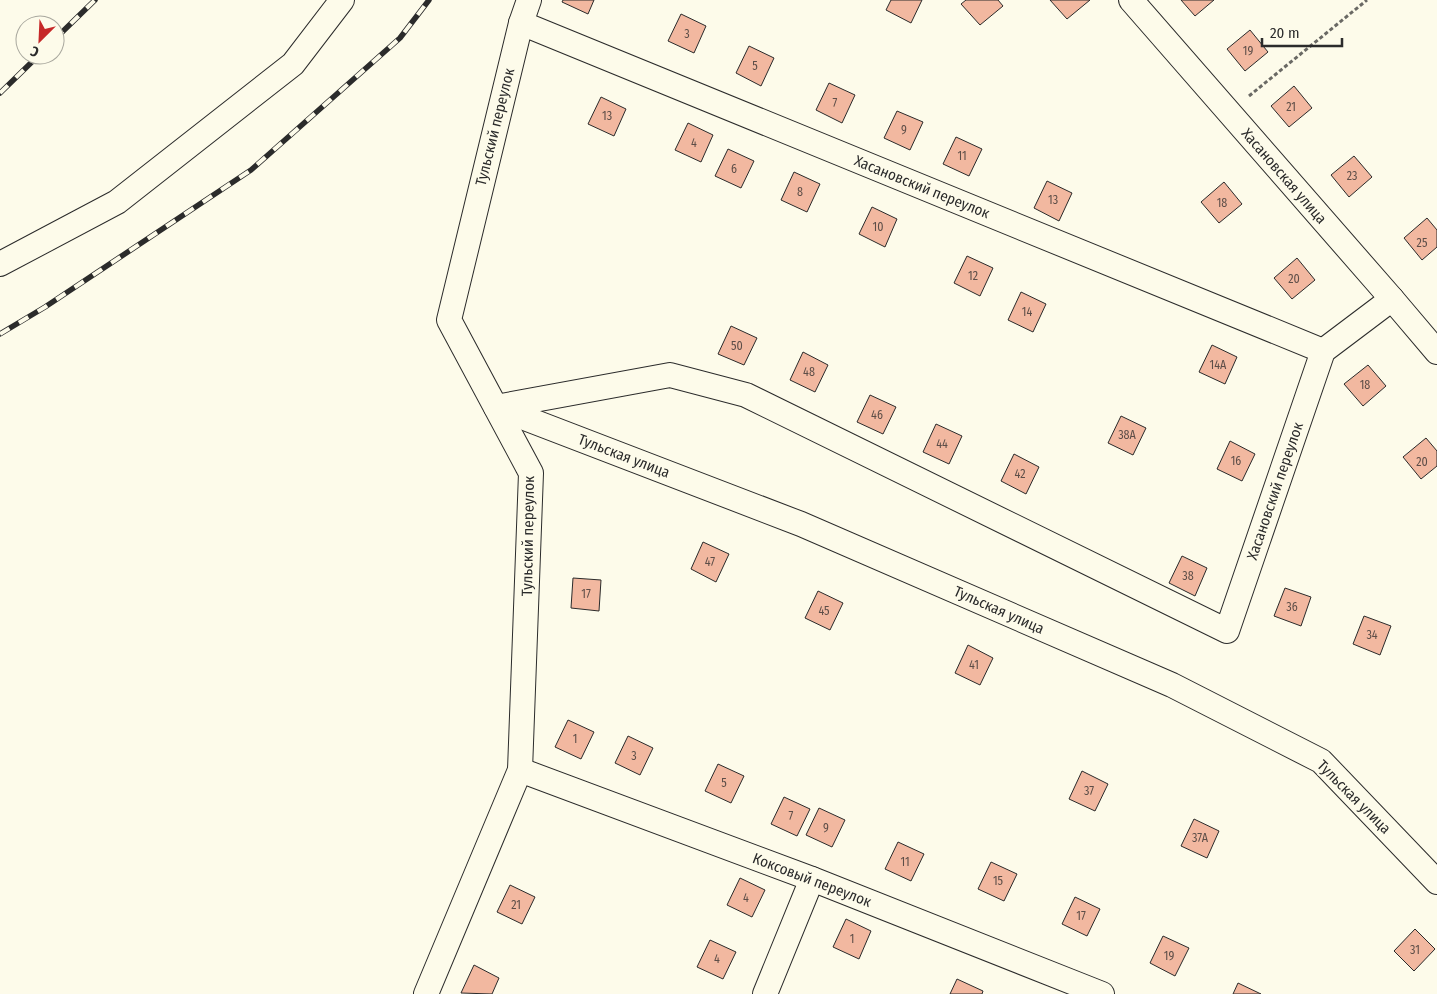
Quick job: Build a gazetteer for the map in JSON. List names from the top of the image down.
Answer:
{
  "streets": {
    "street": [
      "Тульский переулок",
      "Хасановская улица",
      "Хасановский переулок",
      "Тульская улица",
      "Коксовый переулок"
    ]
  },
  "crossings": [
    ["Тульский переулок", "Хасановский переулок"],
    ["Тульский переулок", "Тульская улица"],
    ["Тульский переулок", "Коксовый переулок"],
    ["Хасановский переулок", "Тульская улица"]
  ],
  "house_numbers": [
    "3",
    "19",
    "5",
    "7",
    "21",
    "13",
    "9",
    "4",
    "11",
    "6",
    "23",
    "8",
    "13",
    "18",
    "10",
    "25",
    "12",
    "20",
    "14",
    "50",
    "14А",
    "48",
    "18",
    "46",
    "38А",
    "44",
    "16",
    "20",
    "42",
    "47",
    "38",
    "17",
    "36",
    "45",
    "34",
    "41",
    "1",
    "3",
    "5",
    "37",
    "7",
    "9",
    "37А",
    "11",
    "15",
    "4",
    "21",
    "17",
    "1",
    "31",
    "19",
    "4"
  ],
  "scale_bar": "20 m",
  "north": "bottom left"
}
